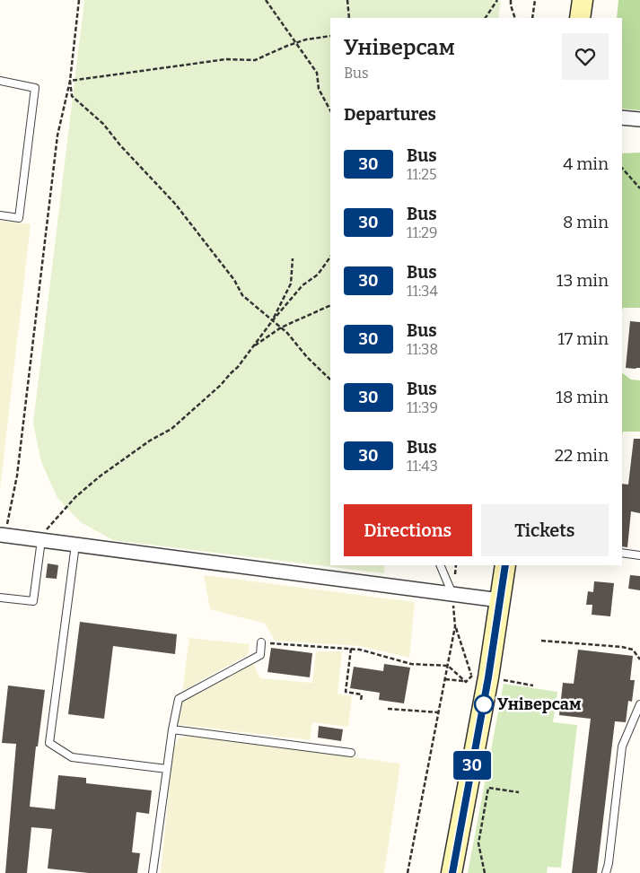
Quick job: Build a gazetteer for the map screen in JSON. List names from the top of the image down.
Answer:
{
  "places": ["Універсам"],
  "lines": ["bus line 30"],
  "page": {
    "on_map": "30",
    "heading": [
      ["Універсам", "Bus"],
      "Departures"
    ],
    "list": [
      {
        "mark": "30",
        "name": "Bus",
        "note": "11:25",
        "value": "4 min"
      },
      {
        "mark": "30",
        "name": "Bus",
        "note": "11:29",
        "value": "8 min"
      },
      {
        "mark": "30",
        "name": "Bus",
        "note": "11:34",
        "value": "13 min"
      },
      {
        "mark": "30",
        "name": "Bus",
        "note": "11:38",
        "value": "17 min"
      },
      {
        "mark": "30",
        "name": "Bus",
        "note": "11:39",
        "value": "18 min"
      },
      {
        "mark": "30",
        "name": "Bus",
        "note": "11:43",
        "value": "22 min"
      }
    ],
    "buttons": ["Directions", "Tickets"]
  }
}
